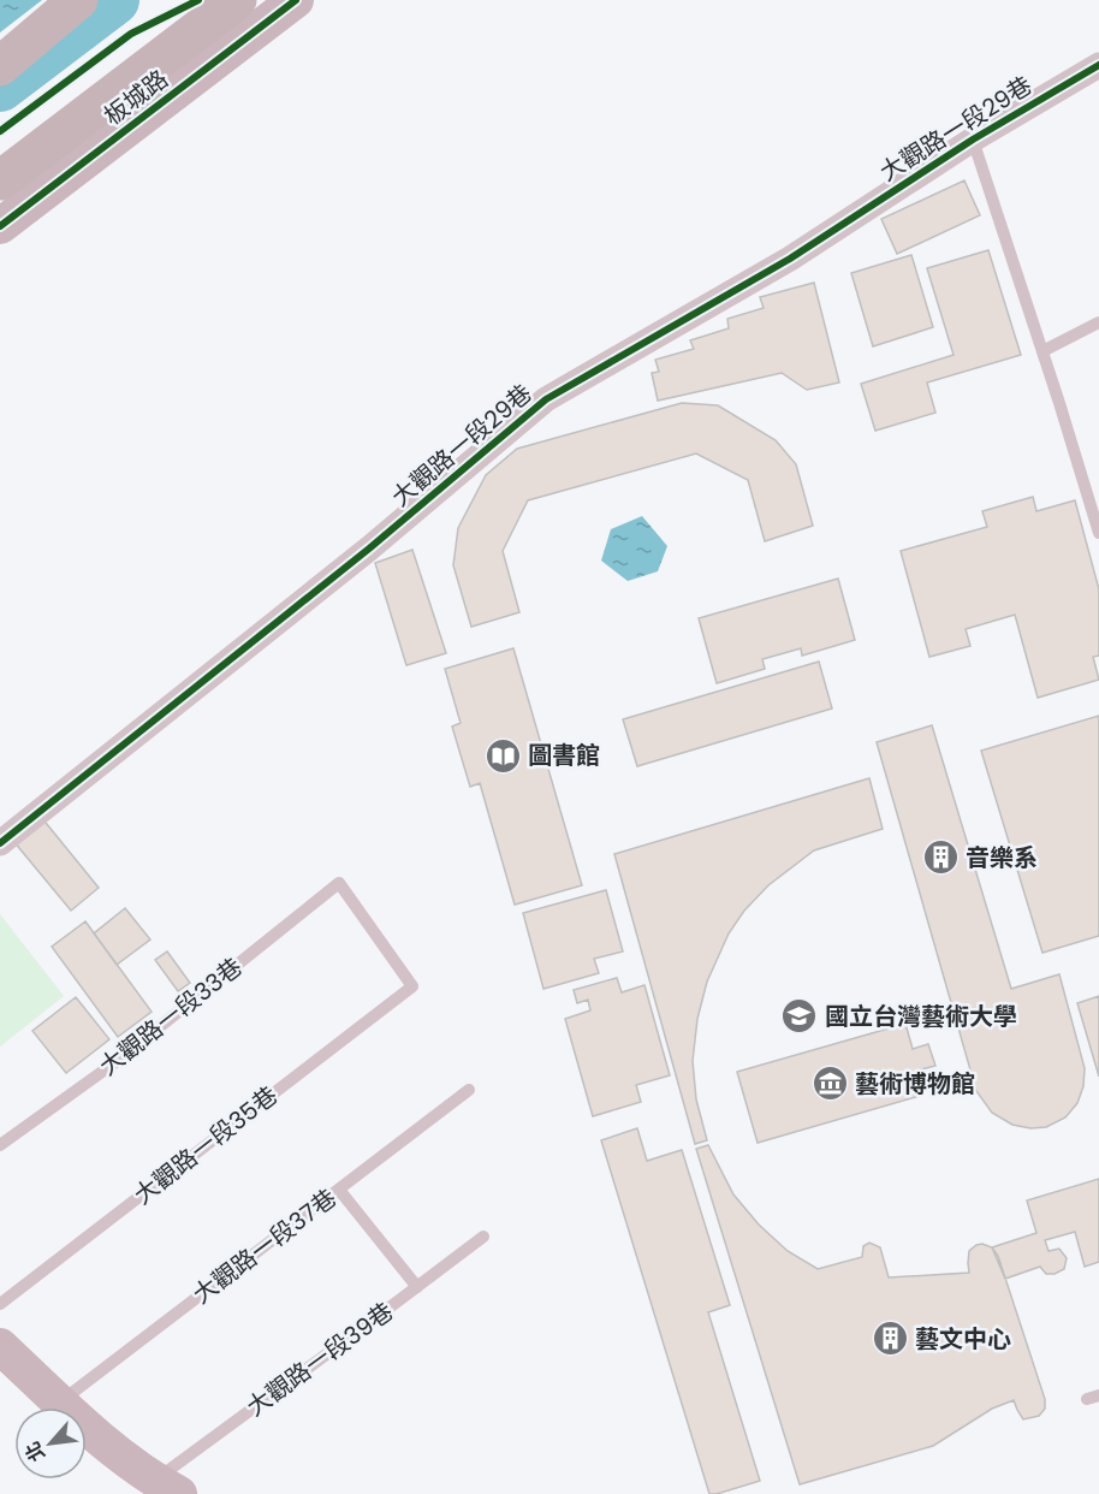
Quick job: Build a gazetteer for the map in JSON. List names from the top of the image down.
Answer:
{
  "streets": {
    "street": ["板城路", "大觀路一段29巷"],
    "lane": [
      "大觀路一段33巷",
      "大觀路一段35巷",
      "大觀路一段37巷",
      "大觀路一段39巷"
    ]
  },
  "crossings": [
    ["大觀路一段33巷", "大觀路一段35巷"]
  ],
  "places": {
    "library": ["圖書館"],
    "building": ["音樂系", "藝文中心"],
    "school or university": ["國立台灣藝術大學"],
    "museum": ["藝術博物館"]
  },
  "north": "bottom left"
}
